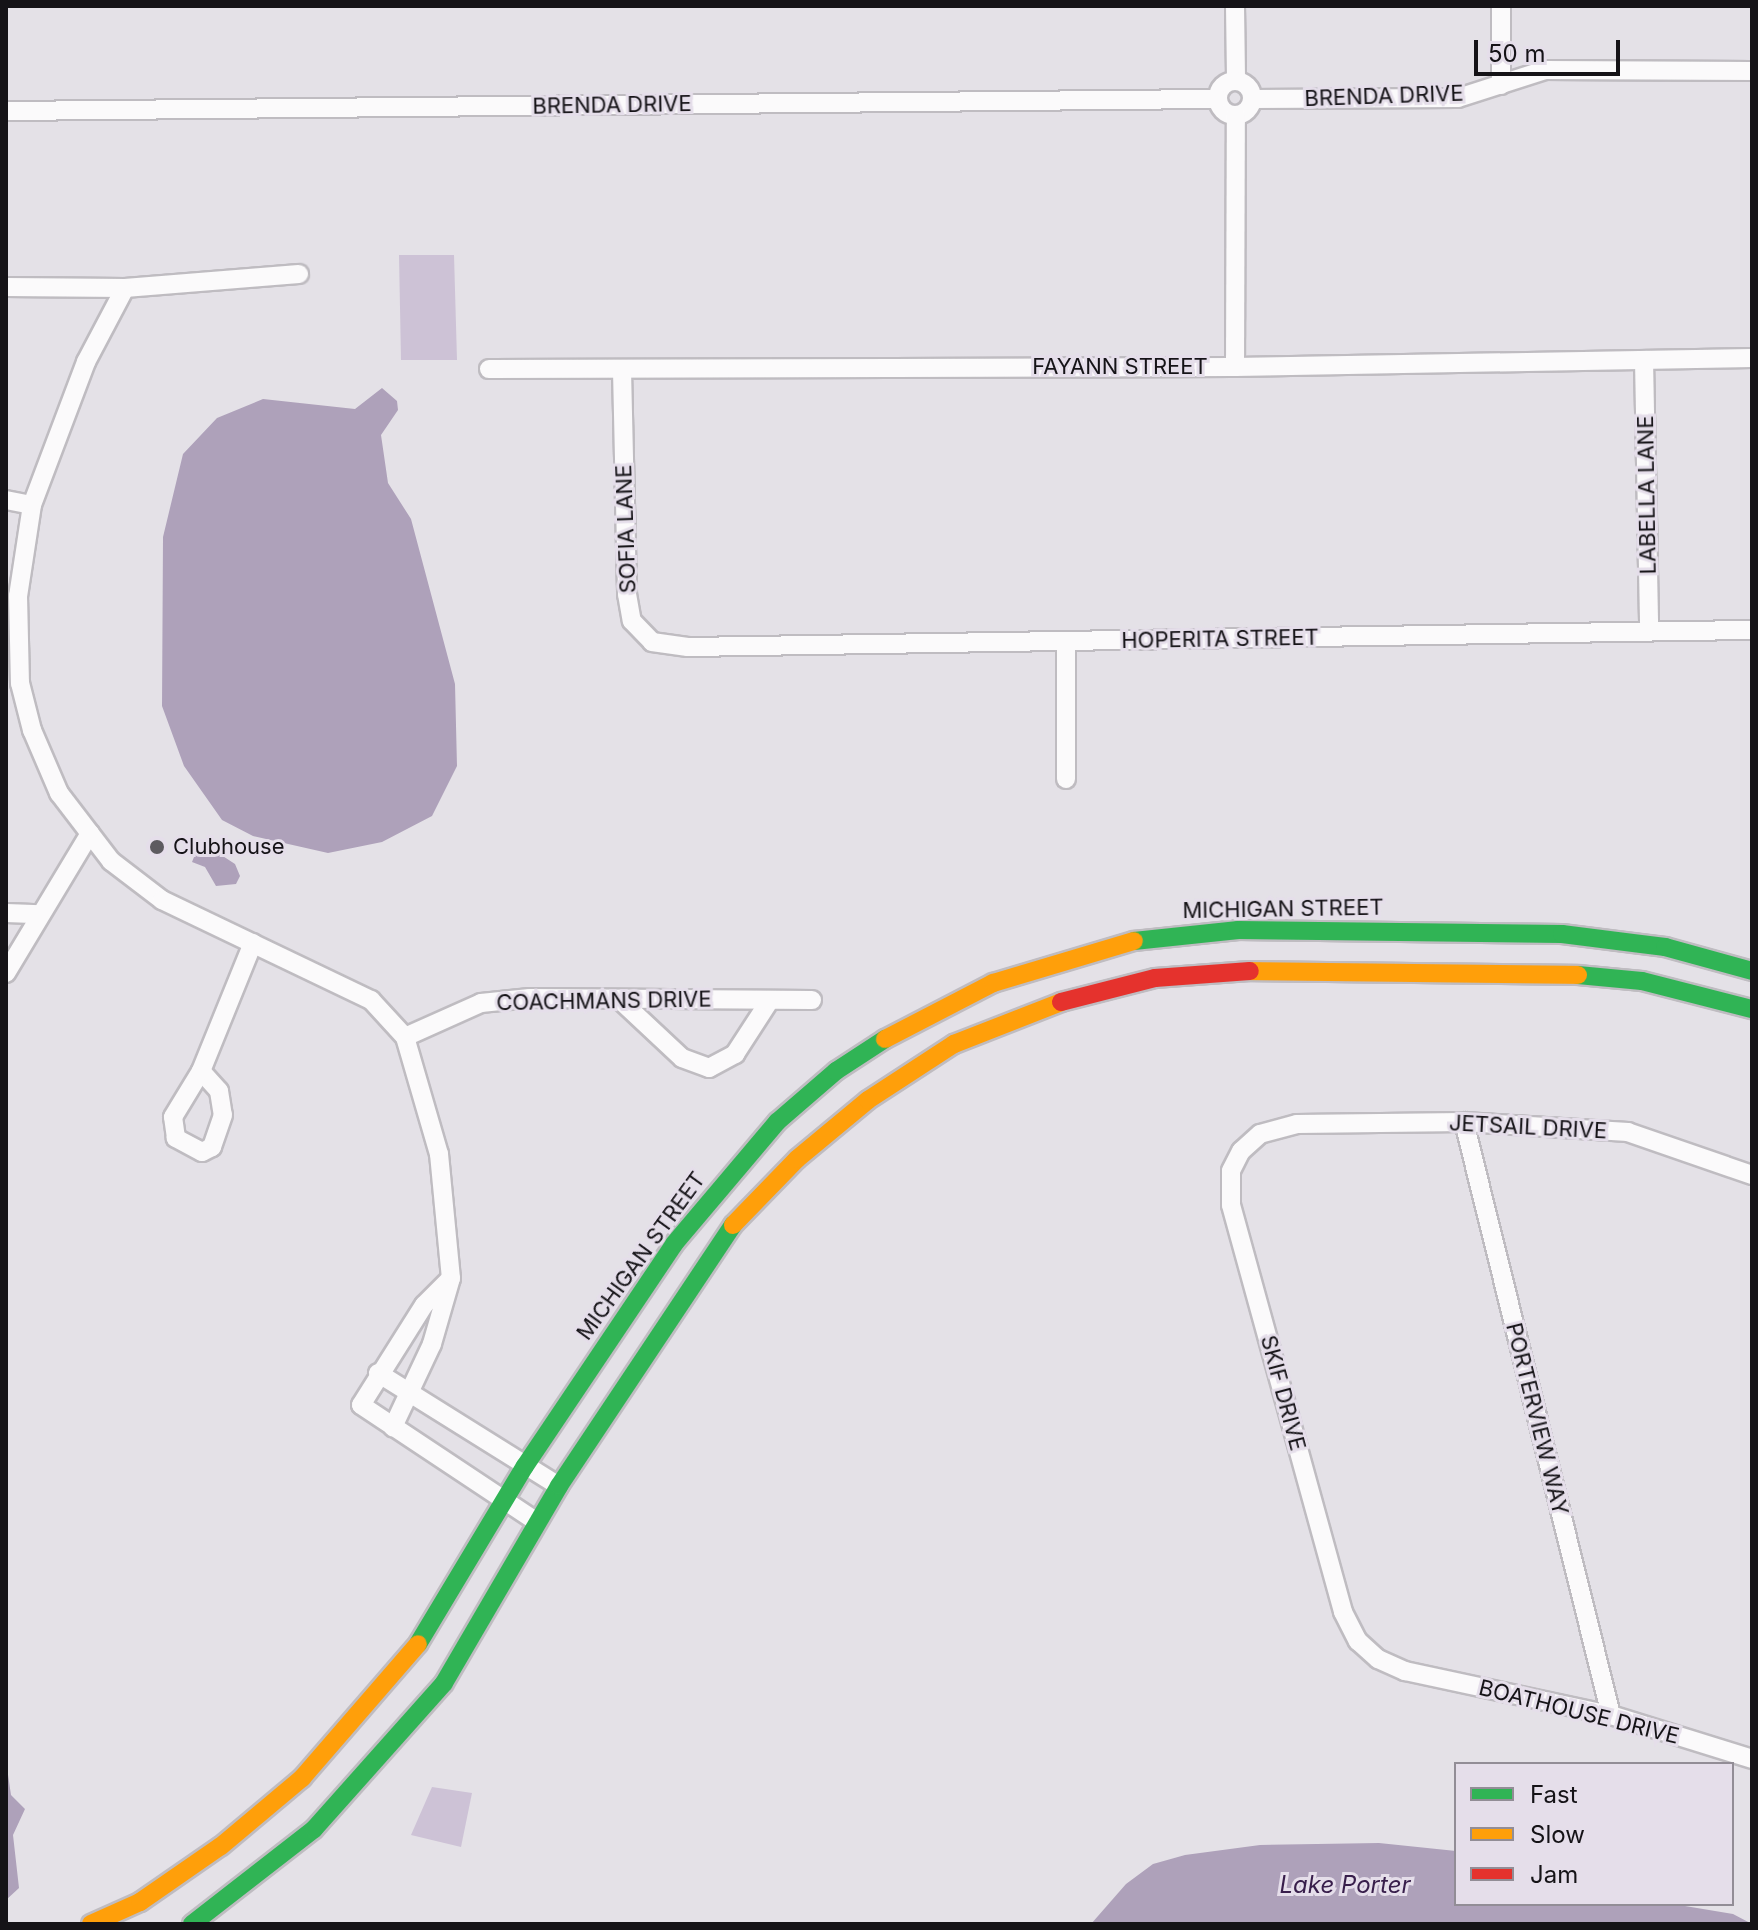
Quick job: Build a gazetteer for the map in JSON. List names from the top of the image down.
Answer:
{
  "streets": {
    "street": [
      "BRENDA DRIVE",
      "FAYANN STREET",
      "LABELLA LANE",
      "SOFIA LANE",
      "HOPERITA STREET",
      "MICHIGAN STREET",
      "COACHMANS DRIVE",
      "JETSAIL DRIVE",
      "SKIF DRIVE",
      "PORTERVIEW WAY",
      "BOATHOUSE DRIVE"
    ]
  },
  "crossings": [
    ["FAYANN STREET", "LABELLA LANE"],
    ["FAYANN STREET", "SOFIA LANE"],
    ["LABELLA LANE", "HOPERITA STREET"],
    ["SOFIA LANE", "HOPERITA STREET"],
    ["JETSAIL DRIVE", "SKIF DRIVE"],
    ["JETSAIL DRIVE", "PORTERVIEW WAY"],
    ["SKIF DRIVE", "BOATHOUSE DRIVE"],
    ["PORTERVIEW WAY", "BOATHOUSE DRIVE"]
  ],
  "water": ["Lake Porter"],
  "places": ["Clubhouse"],
  "legend": ["Fast", "Slow", "Jam"],
  "scale_bar": "50 m"
}
